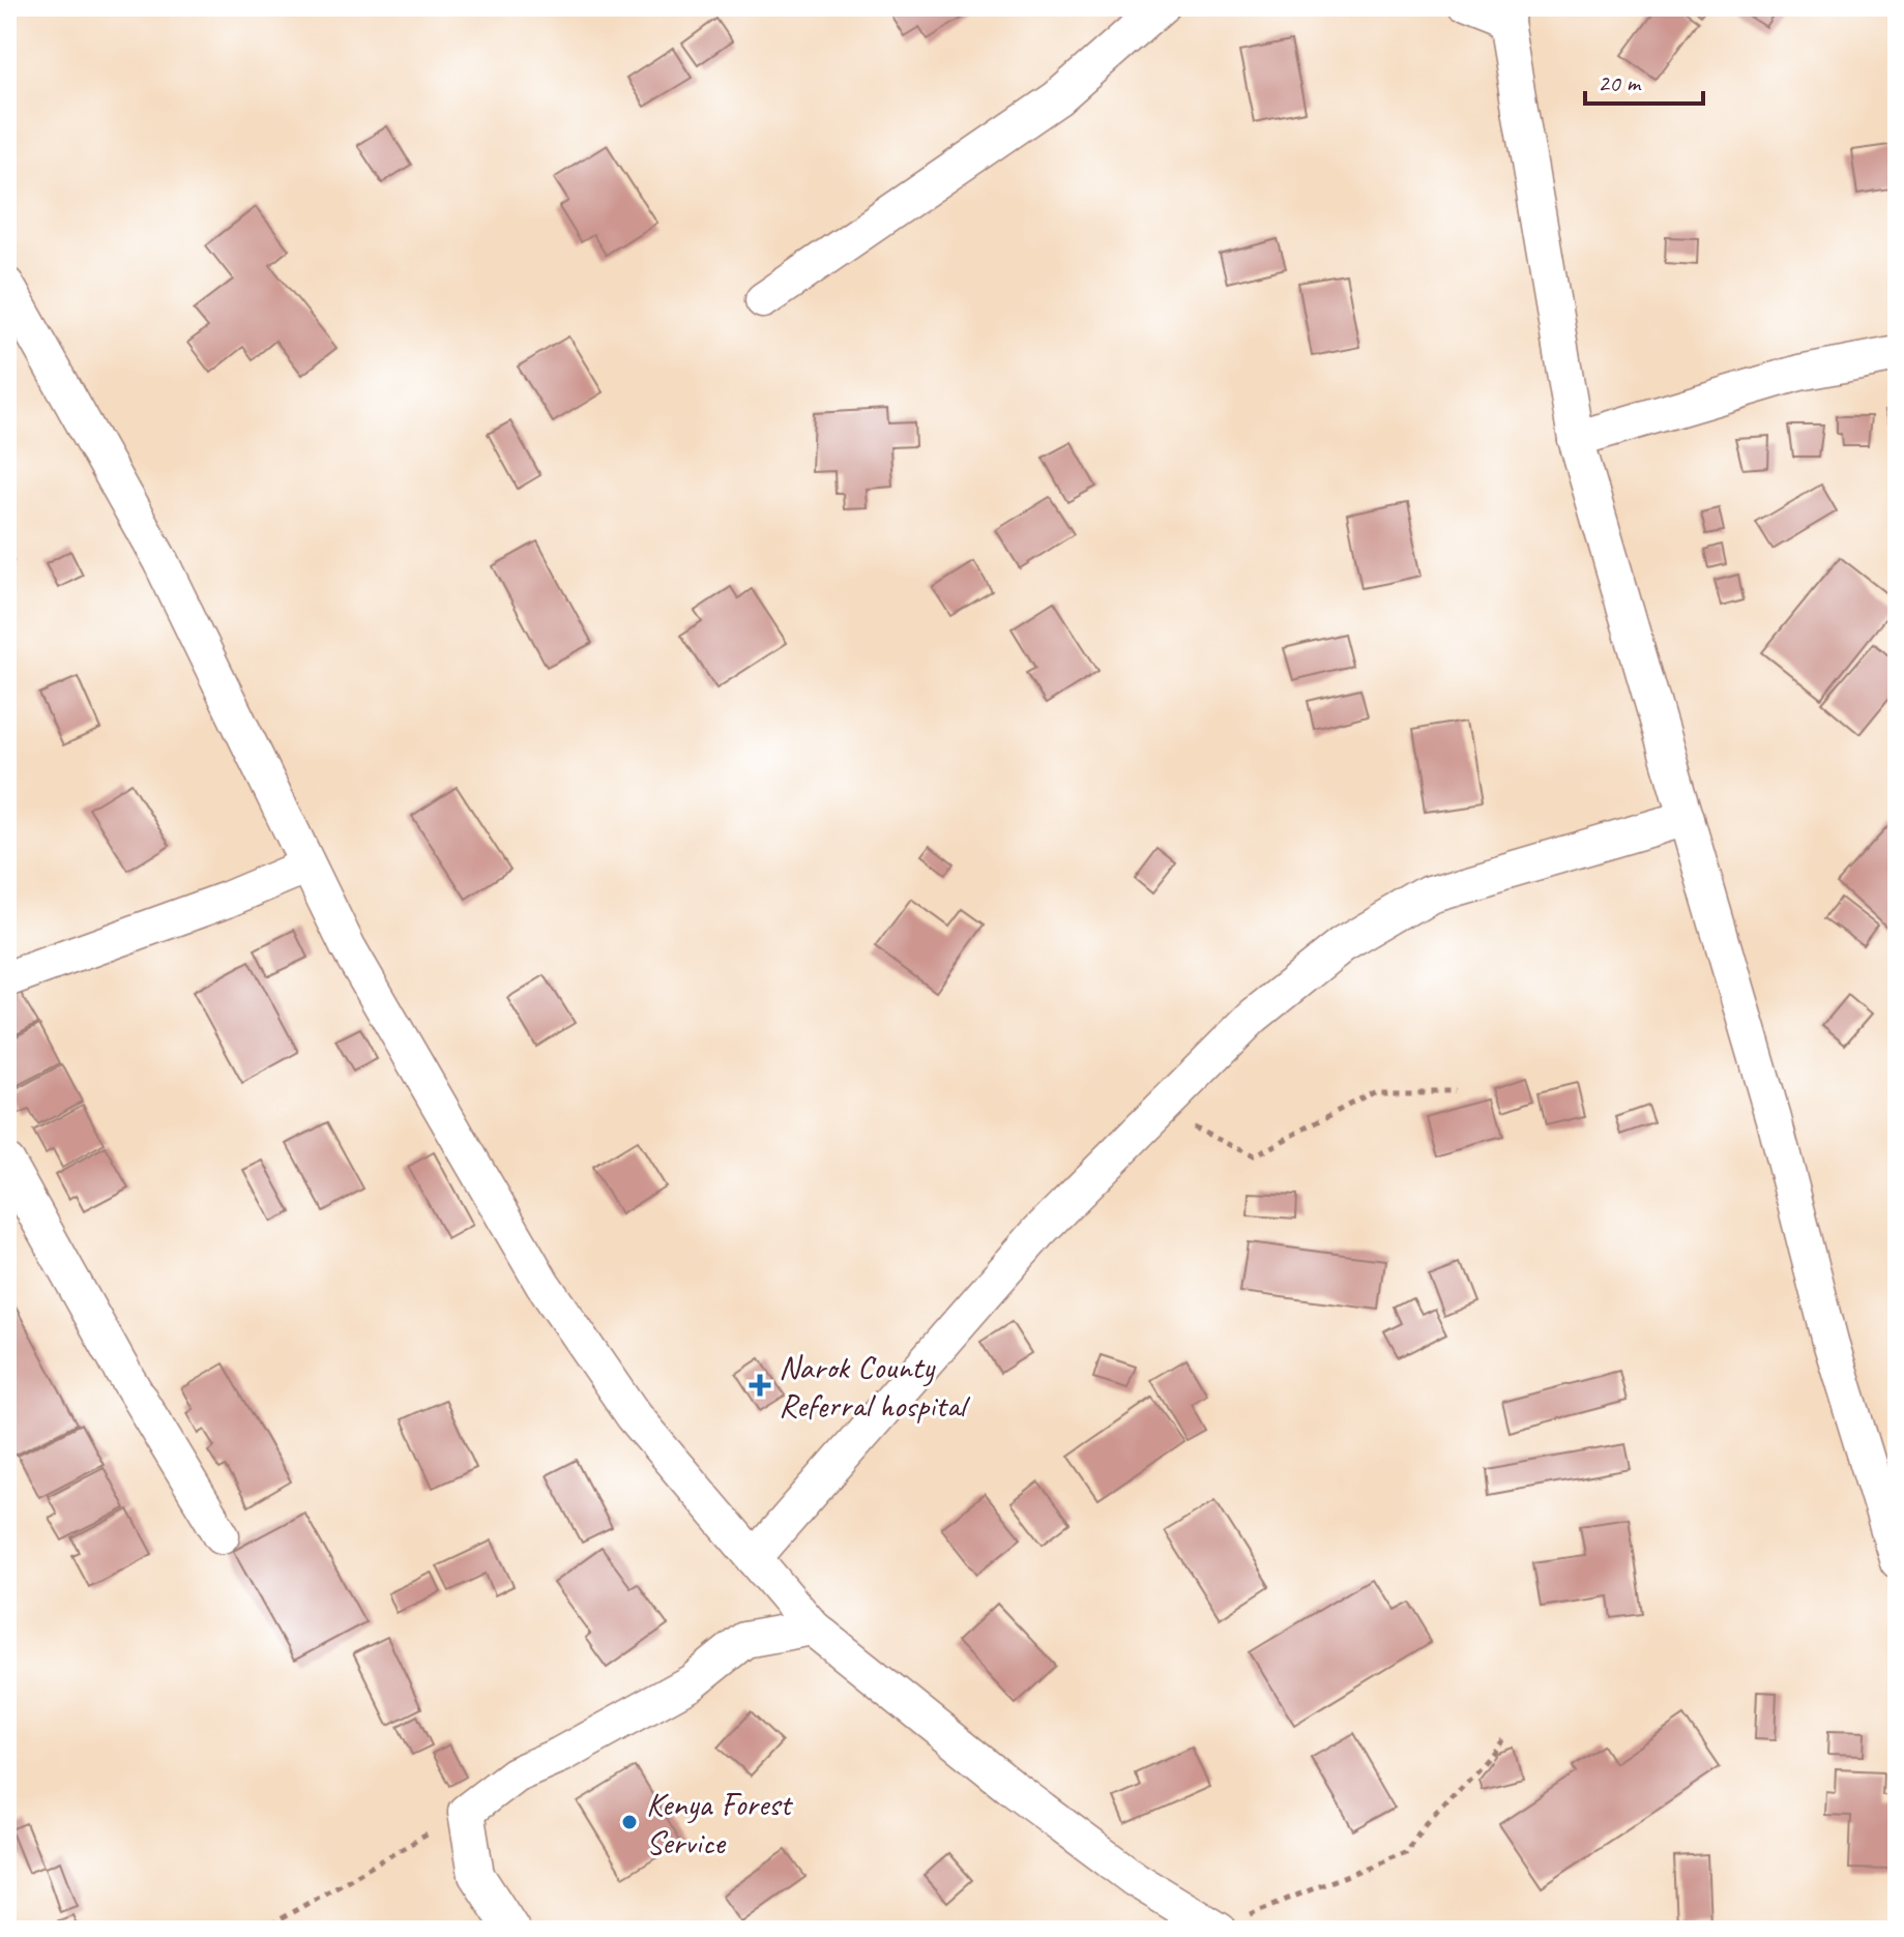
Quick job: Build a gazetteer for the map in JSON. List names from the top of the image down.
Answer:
{
  "places": {
    "health": ["Narok County Referral hospital"],
    "other": ["Kenya Forest Service"]
  },
  "scale_bar": "20 m"
}
